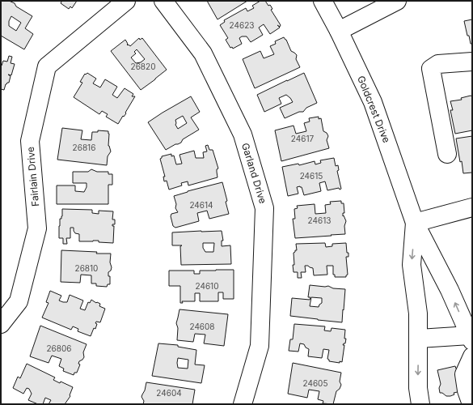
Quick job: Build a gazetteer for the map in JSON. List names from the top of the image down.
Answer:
{
  "streets": {
    "street": ["Goldcrest Drive", "Garland Drive", "Fairlain Drive"]
  },
  "house_numbers": [
    "24623",
    "26820",
    "24617",
    "26816",
    "24615",
    "24614",
    "24613",
    "26810",
    "24610",
    "24608",
    "26806",
    "24605",
    "24604"
  ]
}
